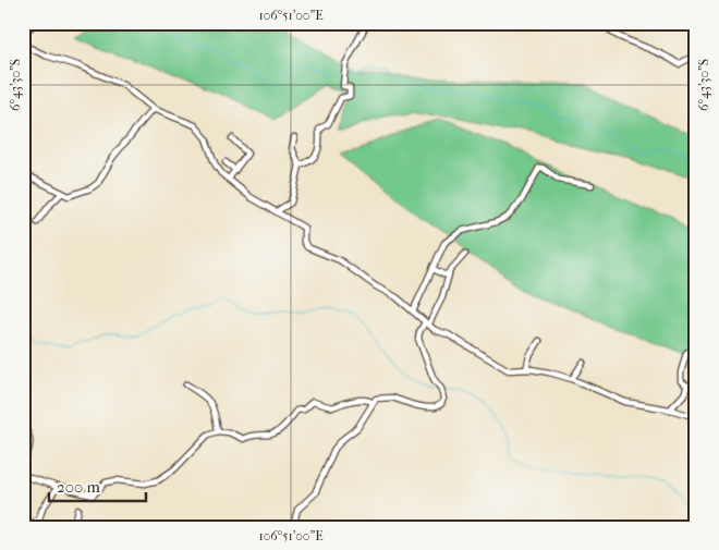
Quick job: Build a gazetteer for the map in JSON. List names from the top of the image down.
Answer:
{
  "scale_bar": "200 m",
  "coordinates": ["106°51'00\"E", "6°43'30\"S"]
}
